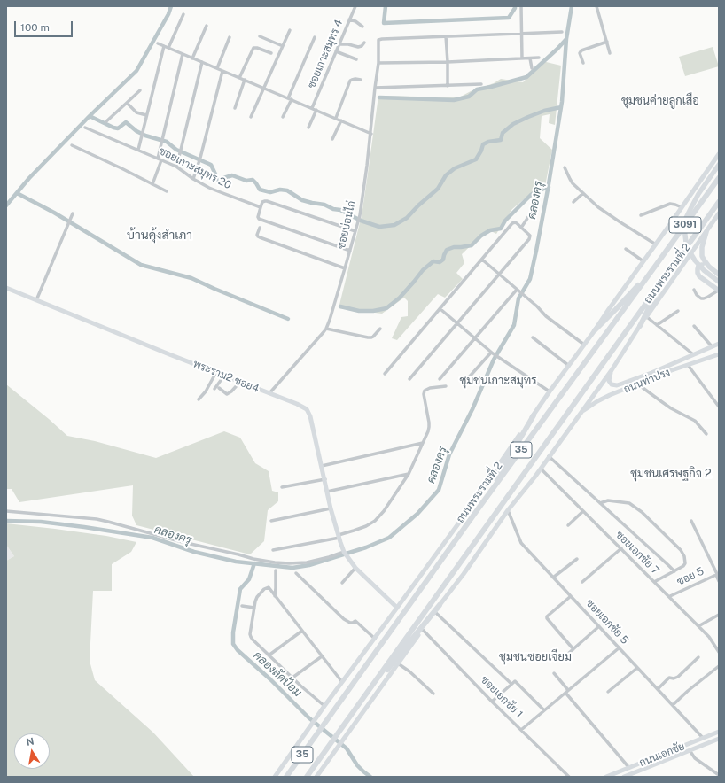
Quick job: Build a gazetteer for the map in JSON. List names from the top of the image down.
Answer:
{
  "streets": {
    "highway": ["ถนนพระรามที่ 2", "35"],
    "main road": [
      "3091",
      "พระราม2 ซอย4",
      "ถนนท่าปรง",
      "ถนนเอกชัย"
    ],
    "street": [
      "ซอยเกาะสมุทร 4",
      "ซอยเกาะสมุทร 20",
      "ซอยบ่อนไก่",
      "ซอยเอกชัย 7",
      "ซอย 5",
      "ซอยเอกชัย 5",
      "ซอยเอกชัย 1"
    ]
  },
  "crossings": [
    ["ซอยบ่อนไก่", "พระราม2 ซอย4"],
    ["ถนนพระรามที่ 2", "ถนนท่าปรง"],
    ["ถนนพระรามที่ 2", "ซอยเอกชัย 7"],
    ["ถนนพระรามที่ 2", "ซอยเอกชัย 5"],
    ["ถนนพระรามที่ 2", "ซอยเอกชัย 1"],
    ["ซอยเอกชัย 7", "ซอย 5"],
    ["ซอยเอกชัย 5", "ถนนเอกชัย"]
  ],
  "districts": [
    "ชุมชนค่ายลูกเสือ",
    "บ้านคุ้งสำเภา",
    "ชุมชนเกาะสมุทร",
    "ชุมชนเศรษฐกิจ 2",
    "ชุมชนซอยเจียม"
  ],
  "water": ["คลองครุ", "คลองลัดป้อม"],
  "scale_bar": "100 m",
  "north": "top"
}
